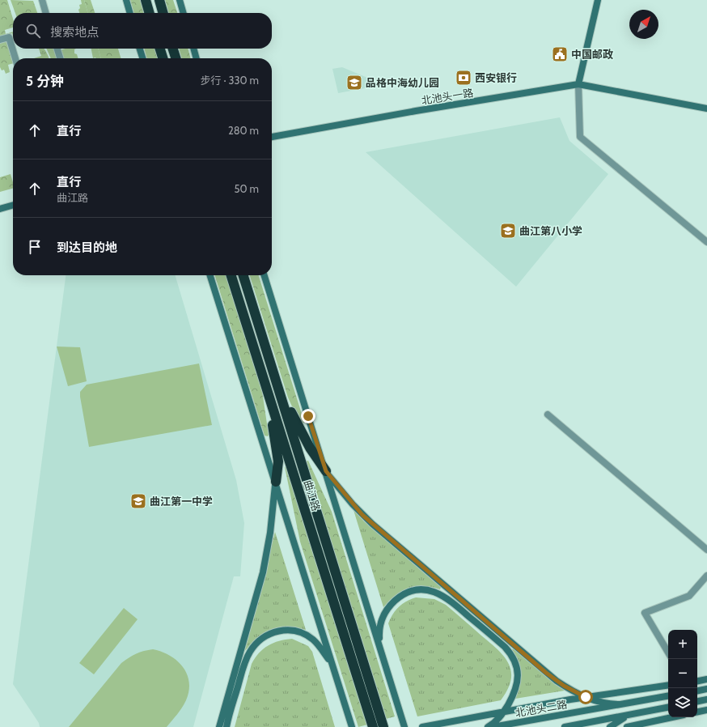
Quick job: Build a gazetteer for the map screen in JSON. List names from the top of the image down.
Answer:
{
  "streets": {
    "highway": ["曲江路"],
    "main road": ["北池头一路", "北池头二路"]
  },
  "places": {
    "public building": ["中国邮政"],
    "bank": ["西安银行"],
    "school or university": ["品格中海幼儿园", "曲江第八小学", "曲江第一中学"]
  },
  "north": "top right",
  "page": {
    "search": "搜索地点",
    "heading": ["5 分钟", "步行 · 330 m"],
    "list": [
      ["直行", "280 m"],
      ["直行", "曲江路", "50 m"],
      "到达目的地"
    ],
    "map_buttons": ["+", "−"]
  }
}
